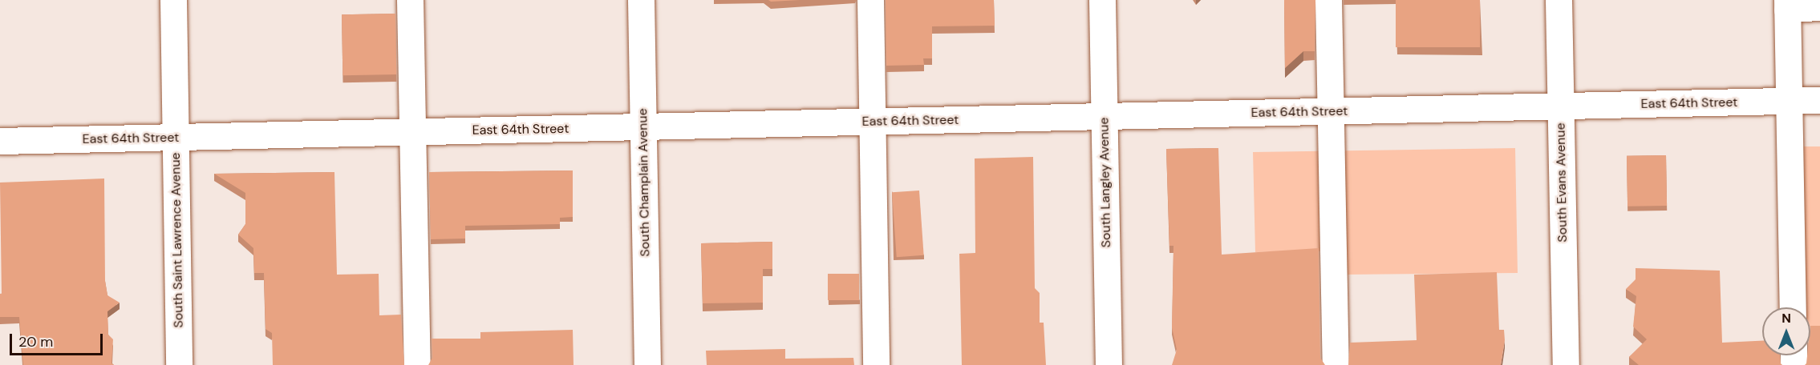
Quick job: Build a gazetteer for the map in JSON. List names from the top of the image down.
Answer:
{
  "streets": {
    "street": [
      "East 64th Street",
      "South Champlain Avenue",
      "South Langley Avenue",
      "South Evans Avenue",
      "South Saint Lawrence Avenue"
    ]
  },
  "crossings": [
    ["East 64th Street", "South Champlain Avenue"],
    ["East 64th Street", "South Langley Avenue"],
    ["East 64th Street", "South Evans Avenue"],
    ["East 64th Street", "South Saint Lawrence Avenue"]
  ],
  "scale_bar": "20 m",
  "north": "top"
}
